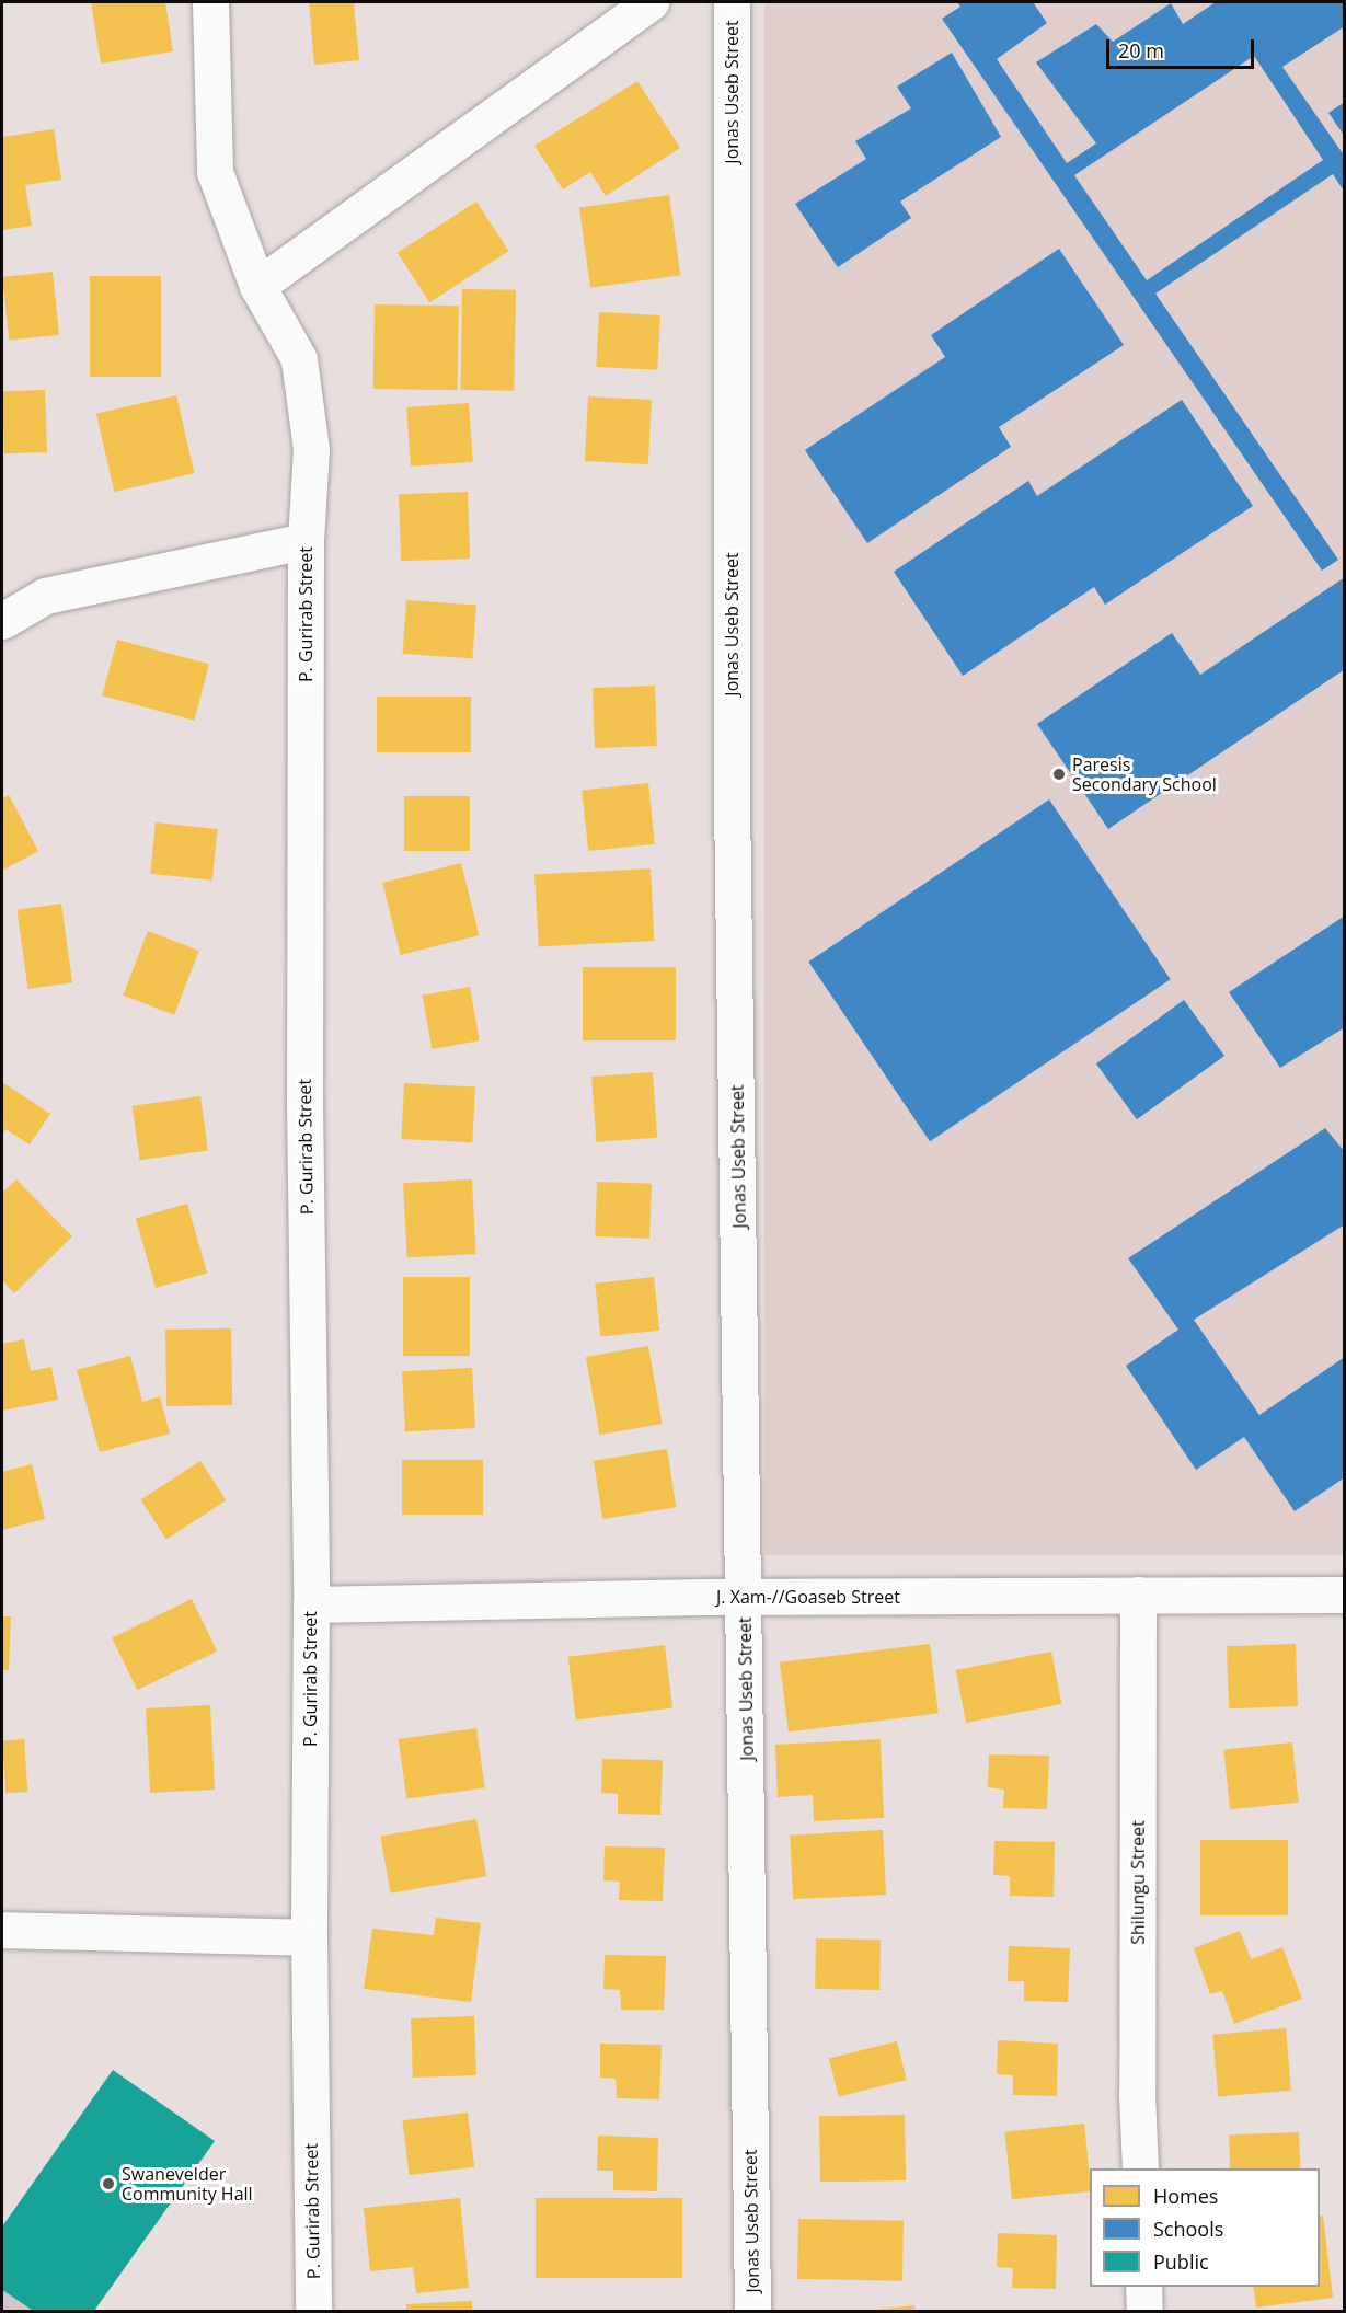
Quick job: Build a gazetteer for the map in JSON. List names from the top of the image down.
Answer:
{
  "streets": {
    "street": [
      "Jonas Useb Street",
      "P. Gurirab Street",
      "J. Xam-//Goaseb Street",
      "Shilungu Street"
    ]
  },
  "crossings": [
    ["Jonas Useb Street", "J. Xam-//Goaseb Street"],
    ["P. Gurirab Street", "J. Xam-//Goaseb Street"],
    ["J. Xam-//Goaseb Street", "Shilungu Street"]
  ],
  "places": ["Paresis Secondary School", "Swanevelder Community Hall"],
  "legend": ["Homes", "Schools", "Public"],
  "scale_bar": "20 m"
}
